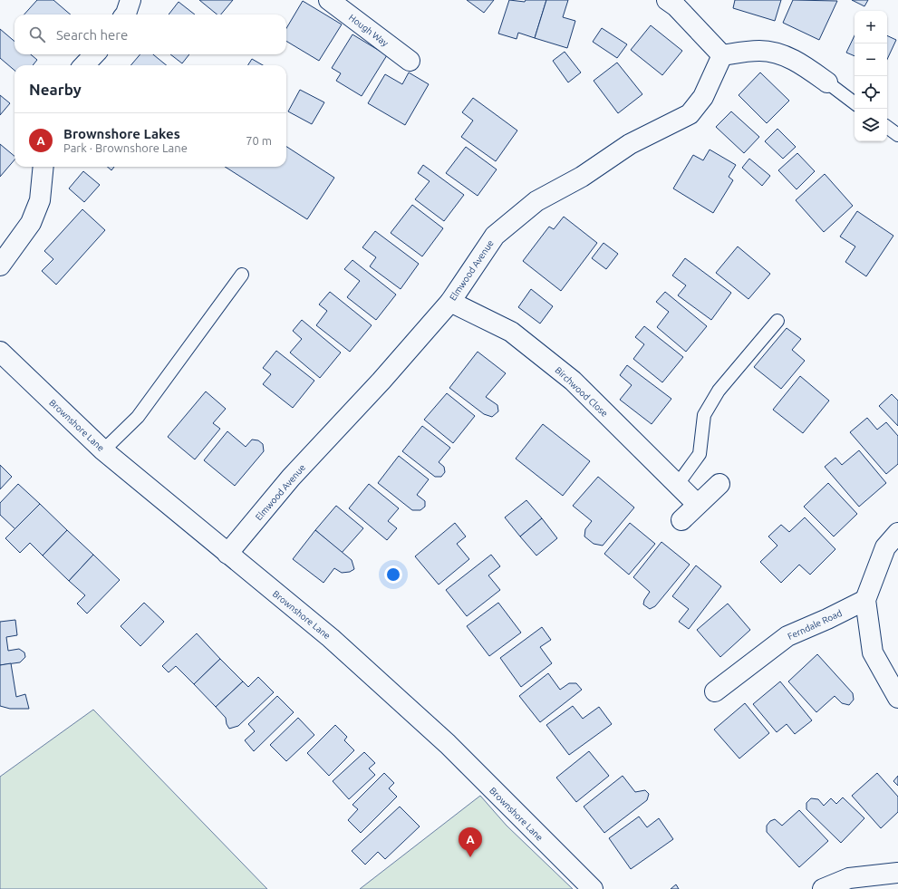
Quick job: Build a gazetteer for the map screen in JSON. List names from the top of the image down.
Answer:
{
  "streets": {
    "street": [
      "Hough Way",
      "Elmwood Avenue",
      "Birchwood Close",
      "Brownshore Lane",
      "Ferndale Road"
    ]
  },
  "crossings": [
    ["Elmwood Avenue", "Birchwood Close"],
    ["Elmwood Avenue", "Brownshore Lane"]
  ],
  "page": {
    "map_buttons": ["+", "−"],
    "search": "Search here",
    "heading": "Nearby",
    "list": [
      {
        "mark": "A",
        "name": "Brownshore Lakes",
        "note": "Park · Brownshore Lane",
        "value": "70 m"
      }
    ],
    "pins": "A"
  }
}
